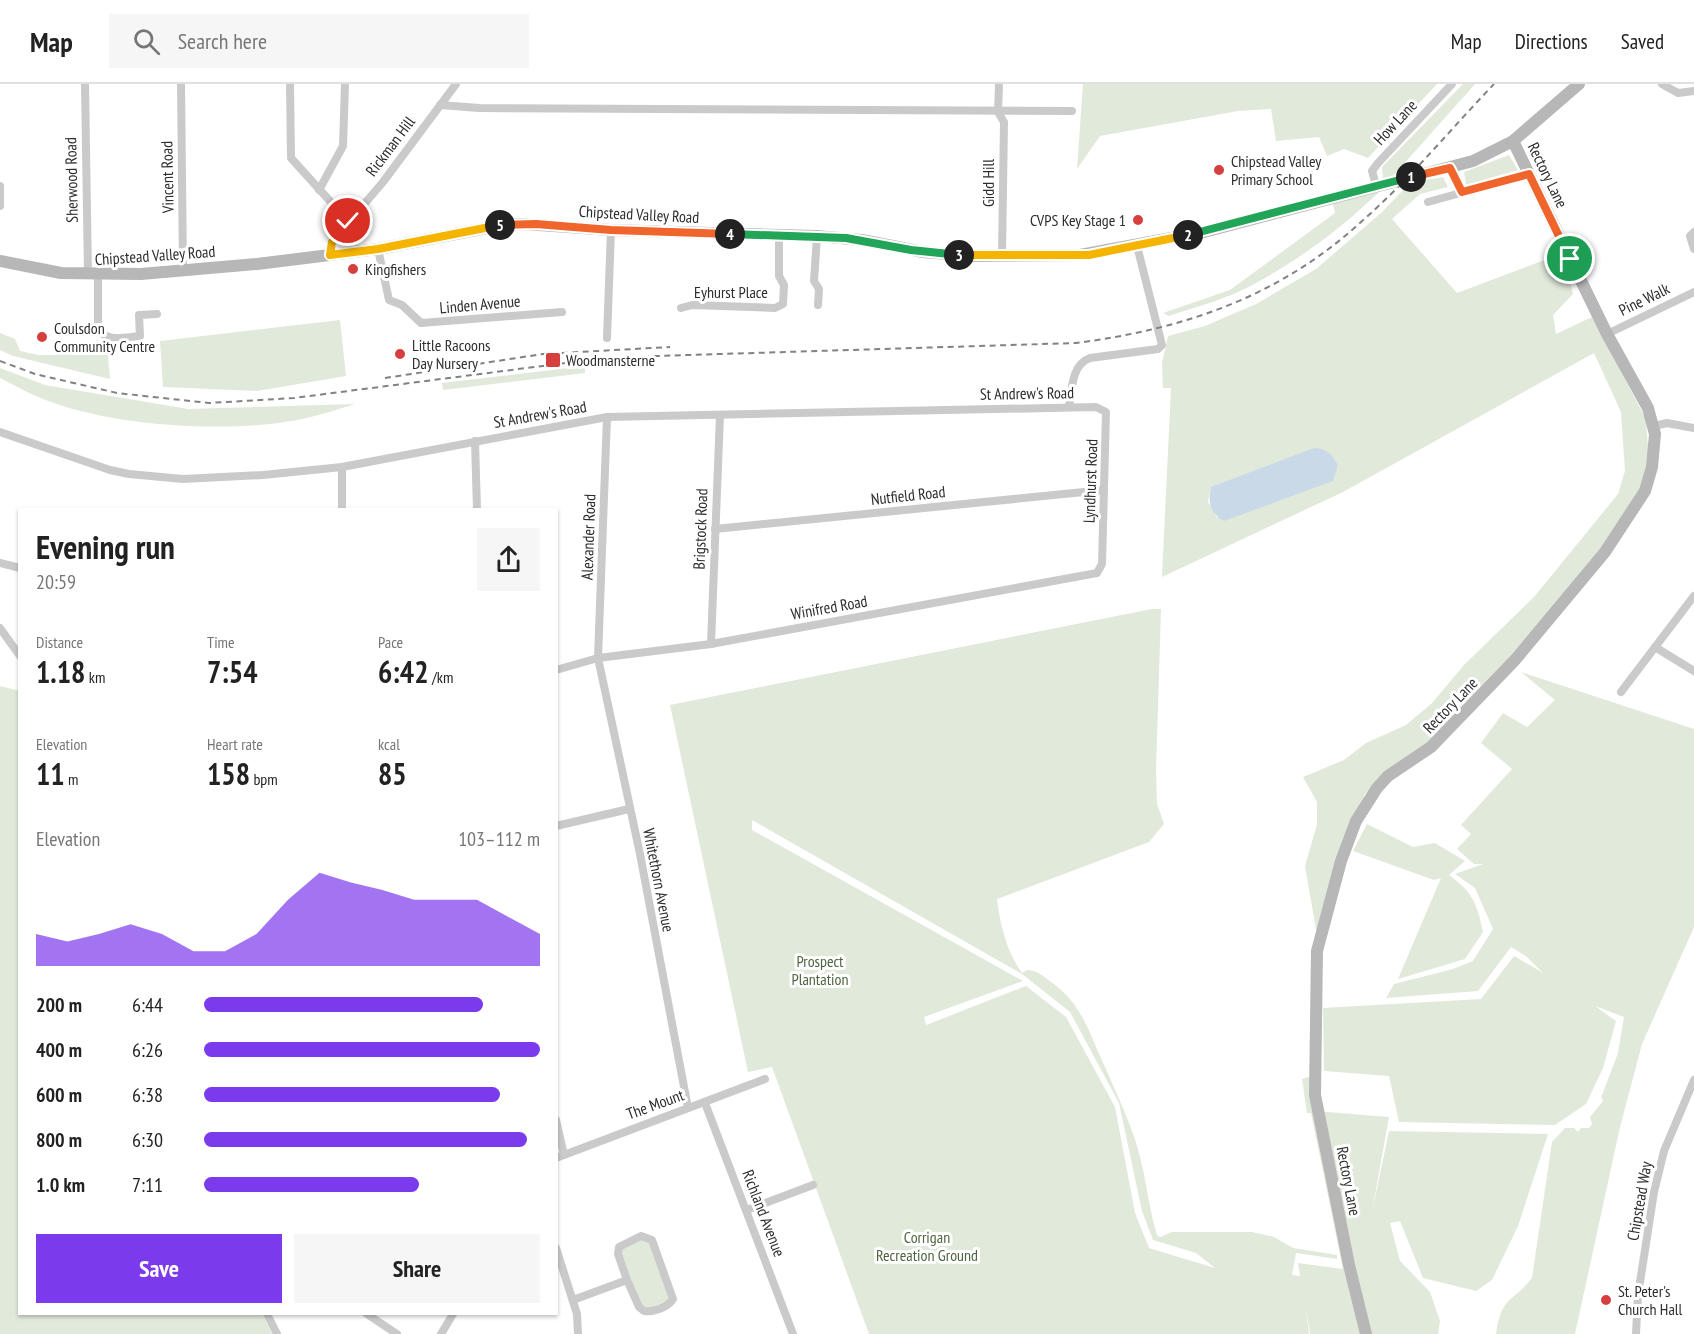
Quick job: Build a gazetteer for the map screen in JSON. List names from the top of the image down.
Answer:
{
  "streets": {
    "main road": ["Rectory Lane", "Chipstead Valley Road"],
    "street": [
      "How Lane",
      "Rickman Hill",
      "Vincent Road",
      "Sherwood Road",
      "Gidd Hill",
      "Eyhurst Place",
      "Pine Walk",
      "Linden Avenue",
      "St Andrew's Road",
      "Lyndhurst Road",
      "Nutfield Road",
      "Brigstock Road",
      "Alexander Road",
      "Winifred Road",
      "Whitethorn Avenue",
      "The Mount",
      "Chipstead Way",
      "Richland Avenue"
    ]
  },
  "crossings": [
    ["How Lane", "Chipstead Valley Road"],
    ["Rickman Hill", "Chipstead Valley Road"],
    ["Rectory Lane", "Chipstead Valley Road"],
    ["Rectory Lane", "Pine Walk"],
    ["Vincent Road", "Chipstead Valley Road"],
    ["Sherwood Road", "Chipstead Valley Road"],
    ["Gidd Hill", "Chipstead Valley Road"],
    ["Chipstead Valley Road", "Eyhurst Place"],
    ["Chipstead Valley Road", "Linden Avenue"],
    ["St Andrew's Road", "Lyndhurst Road"],
    ["St Andrew's Road", "Brigstock Road"],
    ["St Andrew's Road", "Alexander Road"],
    ["Lyndhurst Road", "Nutfield Road"],
    ["Lyndhurst Road", "Winifred Road"],
    ["Nutfield Road", "Brigstock Road"],
    ["Brigstock Road", "Winifred Road"],
    ["Alexander Road", "Winifred Road"],
    ["Alexander Road", "Whitethorn Avenue"],
    ["Winifred Road", "Whitethorn Avenue"],
    ["Whitethorn Avenue", "The Mount"],
    ["The Mount", "Richland Avenue"]
  ],
  "parks": ["Prospect Plantation", "Corrigan Recreation Ground"],
  "places": {
    "other": [
      "Chipstead Valley Primary School",
      "CVPS Key Stage 1",
      "Kingfishers",
      "Coulsdon Community Centre",
      "Little Racoons Day Nursery",
      "St. Peter's Church Hall"
    ],
    "transit": ["Woodmansterne"]
  },
  "page": {
    "header": "Map",
    "search": "Search here",
    "nav": ["Map", "Directions", "Saved"],
    "pins": [
      "1",
      "5",
      "4",
      "2",
      "3"
    ],
    "heading": ["Evening run", "20:59"],
    "stats": [
      ["Distance", "1.18 km"],
      ["Time", "7:54"],
      ["Pace", "6:42 /km"],
      ["Elevation", "11 m"],
      ["Heart rate", "158 bpm"],
      ["kcal", "85"]
    ],
    "chart": ["Elevation", "103–112 m"],
    "list": [
      {
        "name": "200 m",
        "note": "6:44"
      },
      {
        "name": "400 m",
        "note": "6:26"
      },
      {
        "name": "600 m",
        "note": "6:38"
      },
      {
        "name": "800 m",
        "note": "6:30"
      },
      {
        "name": "1.0 km",
        "note": "7:11"
      }
    ],
    "buttons": ["Save", "Share"]
  }
}
